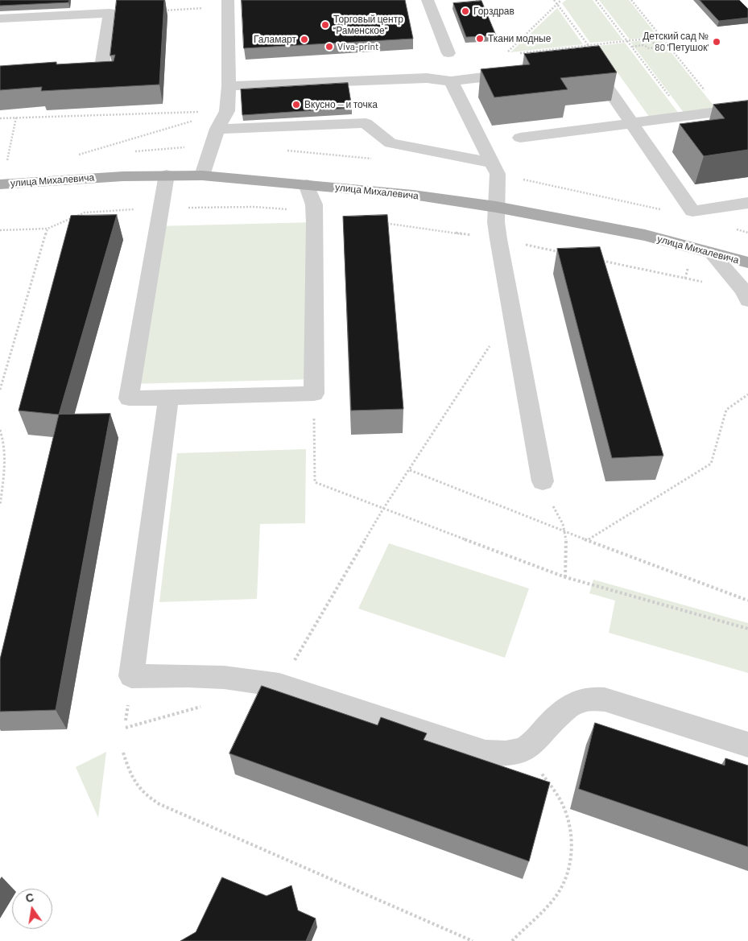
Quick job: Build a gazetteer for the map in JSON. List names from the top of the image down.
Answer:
{
  "streets": {
    "main road": ["улица Михалевича"]
  },
  "places": [
    "Горздрав",
    "Торговый центр \"Раменское\"",
    "Ткани модные",
    "Галамарт",
    "Детский сад № 80 'Петушок'",
    "Viva-print",
    "Вкусно — и точка"
  ],
  "north": "top"
}
